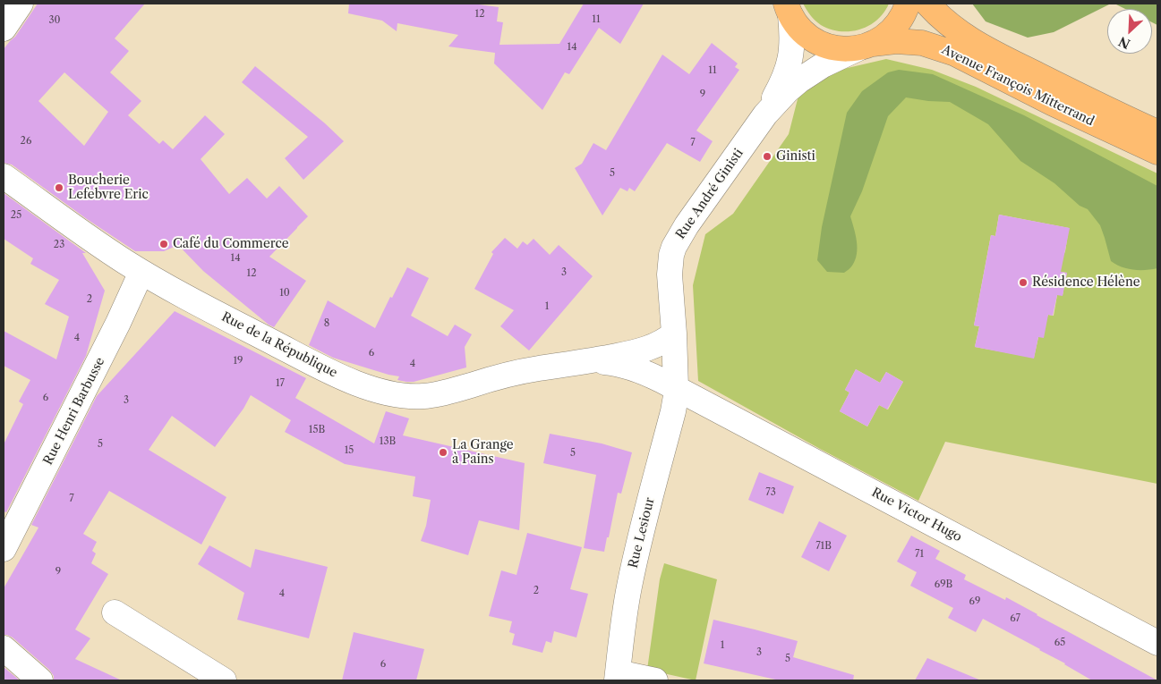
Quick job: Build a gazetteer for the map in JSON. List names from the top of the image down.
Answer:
{
  "streets": {
    "main road": ["Avenue François Mitterrand"],
    "street": [
      "Rue André Ginisti",
      "Rue de la République",
      "Rue Henri Barbusse",
      "Rue Victor Hugo",
      "Rue Lesiour"
    ]
  },
  "crossings": [
    ["Avenue François Mitterrand", "Rue André Ginisti"],
    ["Rue André Ginisti", "Rue de la République"],
    ["Rue André Ginisti", "Rue Victor Hugo"],
    ["Rue André Ginisti", "Rue Lesiour"],
    ["Rue de la République", "Rue Henri Barbusse"],
    ["Rue de la République", "Rue Victor Hugo"],
    ["Rue de la République", "Rue Lesiour"],
    ["Rue Victor Hugo", "Rue Lesiour"]
  ],
  "places": [
    "Ginisti",
    "Boucherie Lefebvre Eric",
    "Café du Commerce",
    "Résidence Hélène",
    "La Grange à Pains"
  ],
  "house_numbers": [
    "12",
    "11",
    "30",
    "14",
    "11",
    "9",
    "26",
    "7",
    "5",
    "25",
    "23",
    "14",
    "3",
    "12",
    "10",
    "2",
    "1",
    "8",
    "4",
    "6",
    "19",
    "4",
    "17",
    "6",
    "3",
    "15B",
    "13B",
    "5",
    "15",
    "5",
    "73",
    "7",
    "71B",
    "71",
    "9",
    "69B",
    "2",
    "4",
    "69",
    "67",
    "65",
    "1",
    "3",
    "5",
    "6"
  ],
  "north": "bottom left"
}
